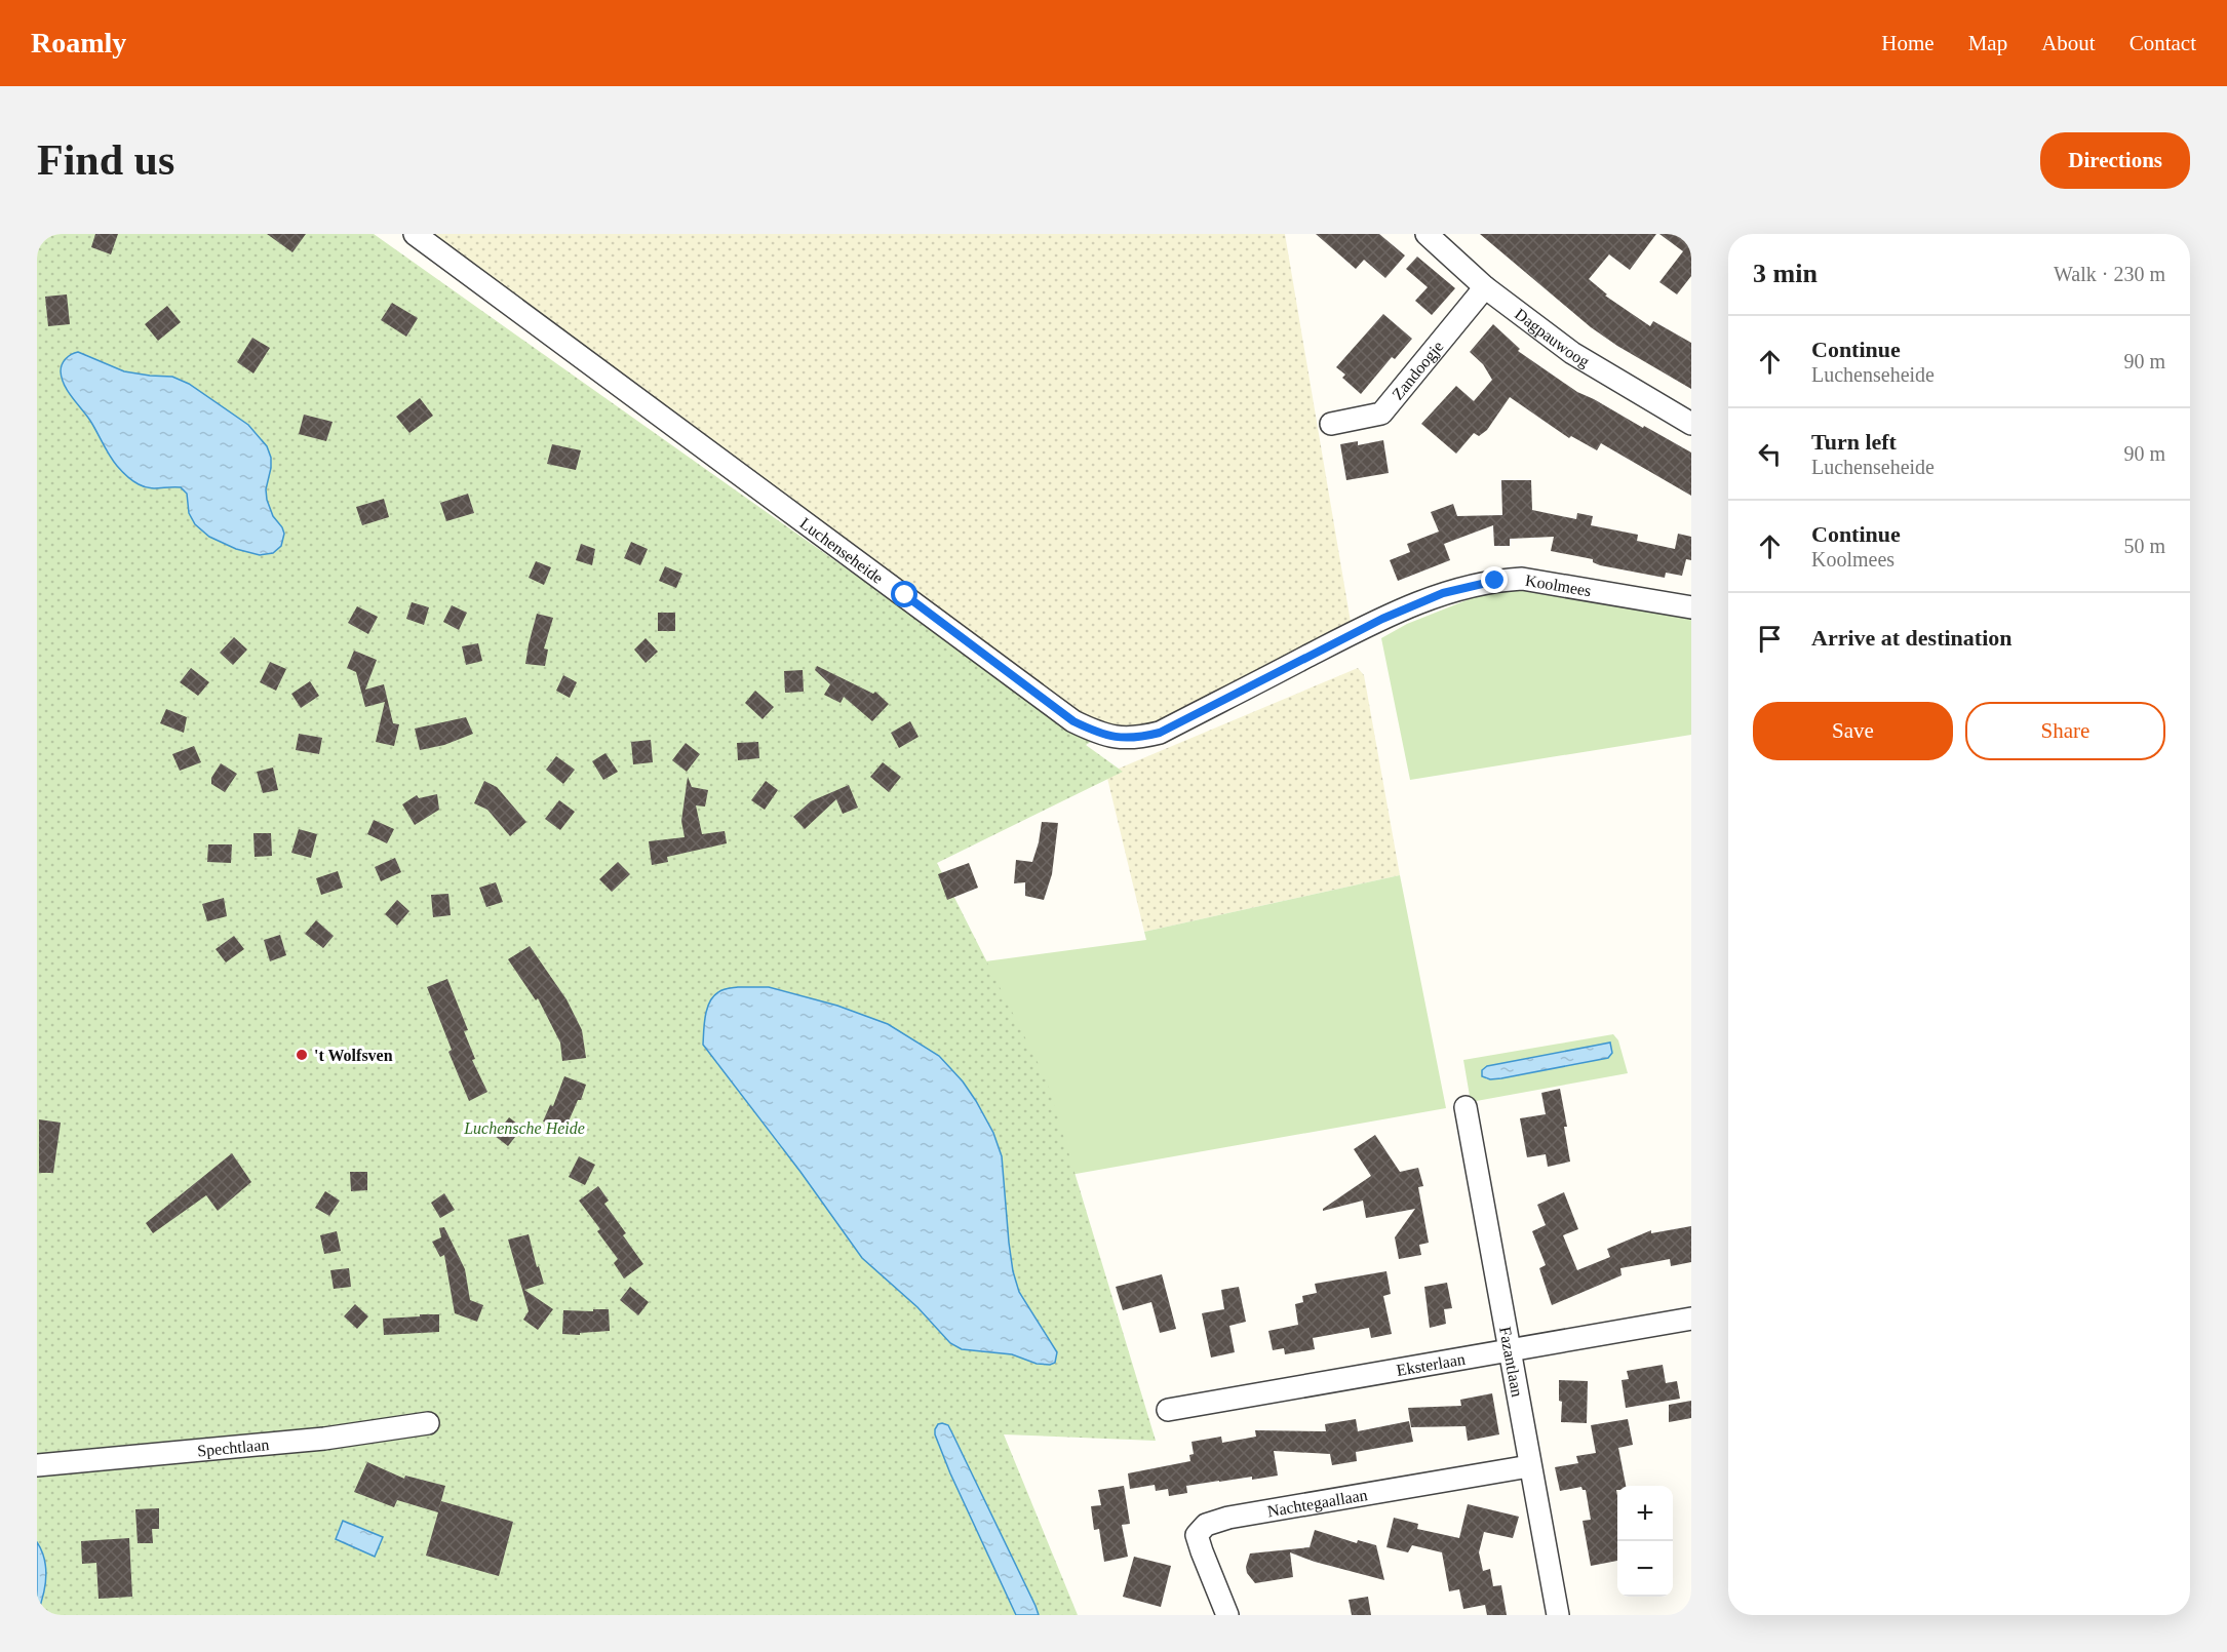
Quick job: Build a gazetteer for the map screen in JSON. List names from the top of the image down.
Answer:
{
  "streets": {
    "street": [
      "Dagpauwoog",
      "Zandoogje",
      "Luchenseheide",
      "Koolmees",
      "Fazantlaan",
      "Eksterlaan",
      "Spechtlaan",
      "Nachtegaallaan"
    ]
  },
  "crossings": [
    ["Dagpauwoog", "Zandoogje"],
    ["Luchenseheide", "Koolmees"],
    ["Fazantlaan", "Eksterlaan"],
    ["Fazantlaan", "Nachtegaallaan"]
  ],
  "parks": ["Luchensche Heide"],
  "places": ["'t Wolfsven"],
  "page": {
    "header": "Roamly",
    "nav": [
      "Home",
      "Map",
      "About",
      "Contact"
    ],
    "buttons": [
      "Directions",
      ["Save", "Share"]
    ],
    "title": "Find us",
    "heading": ["3 min", "Walk · 230 m"],
    "list": [
      ["Continue", "Luchenseheide", "90 m"],
      ["Turn left", "Luchenseheide", "90 m"],
      ["Continue", "Koolmees", "50 m"],
      "Arrive at destination"
    ],
    "map_buttons": ["+", "−"]
  }
}
